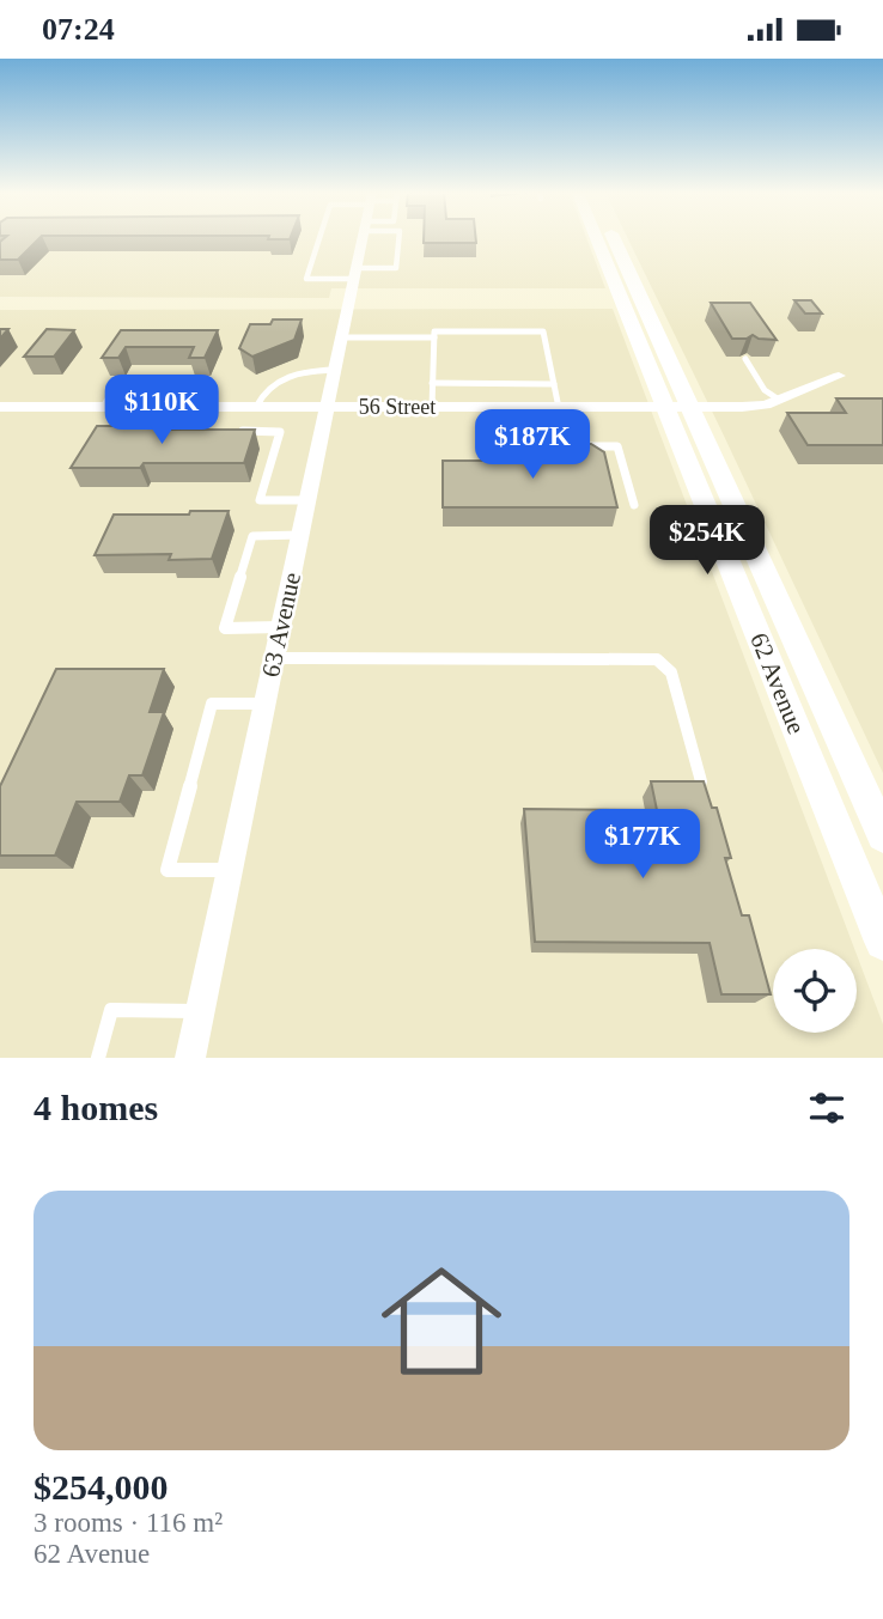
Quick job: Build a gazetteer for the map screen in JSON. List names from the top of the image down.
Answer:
{
  "streets": {
    "main road": ["62 Avenue"],
    "street": ["56 Street", "63 Avenue"]
  },
  "crossings": [
    ["56 Street", "63 Avenue"],
    ["56 Street", "62 Avenue"]
  ],
  "page": {
    "status": "07:24",
    "price": [
      "$110K",
      "$187K",
      "$254K",
      "$177K"
    ],
    "heading": "4 homes",
    "list": [
      {
        "name": "$254,000",
        "note": "3 rooms · 116 m² · 62 Avenue"
      }
    ]
  }
}
